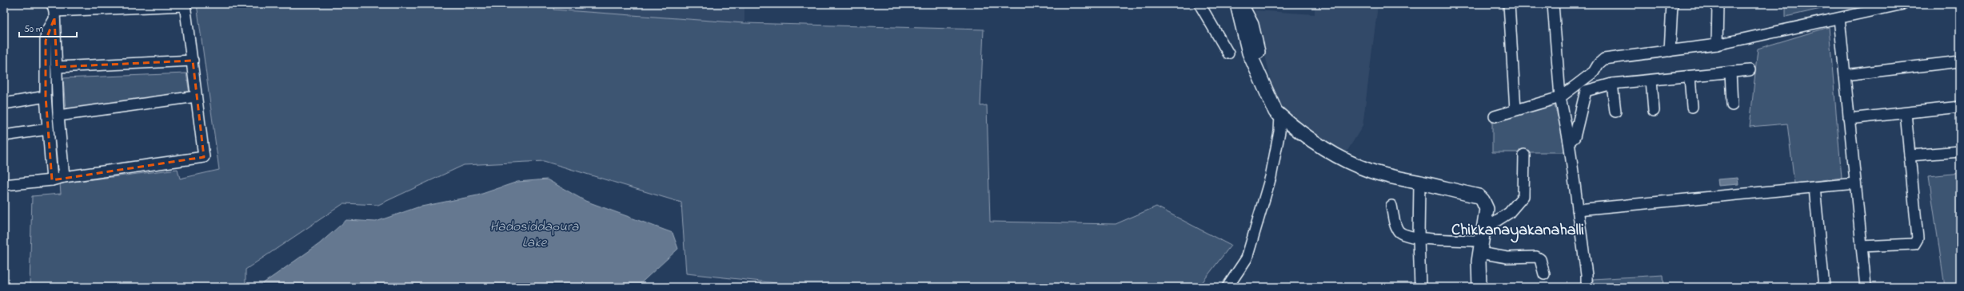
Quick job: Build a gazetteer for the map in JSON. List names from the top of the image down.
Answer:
{
  "districts": ["Chikkanayakanahalli"],
  "water": ["Hadosiddapura Lake"],
  "scale_bar": "50 m"
}
